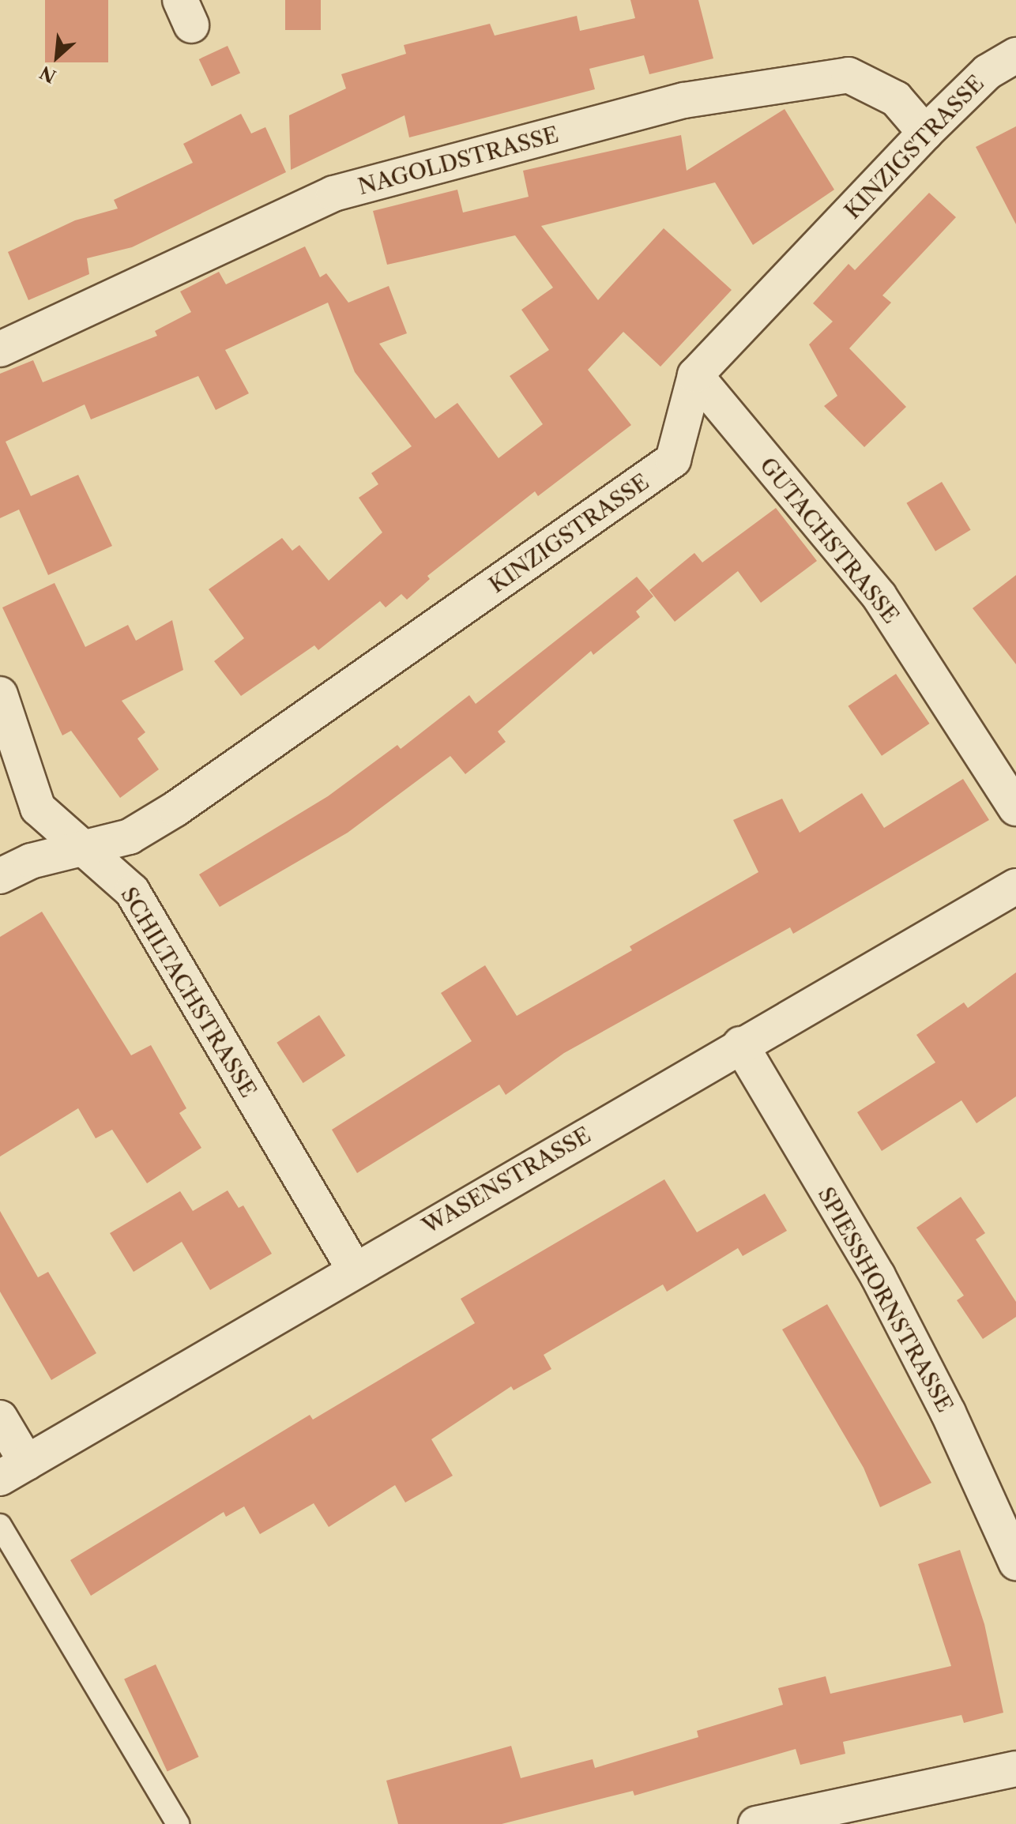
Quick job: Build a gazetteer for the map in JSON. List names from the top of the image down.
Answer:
{
  "streets": {
    "street": [
      "KINZIGSTRASSE",
      "NAGOLDSTRASSE",
      "GUTACHSTRASSE",
      "SCHILTACHSTRASSE",
      "WASENSTRASSE",
      "SPIESSHORNSTRASSE"
    ]
  },
  "crossings": [
    ["KINZIGSTRASSE", "NAGOLDSTRASSE"],
    ["KINZIGSTRASSE", "GUTACHSTRASSE"],
    ["KINZIGSTRASSE", "SCHILTACHSTRASSE"],
    ["SCHILTACHSTRASSE", "WASENSTRASSE"],
    ["WASENSTRASSE", "SPIESSHORNSTRASSE"]
  ],
  "north": "bottom left"
}
